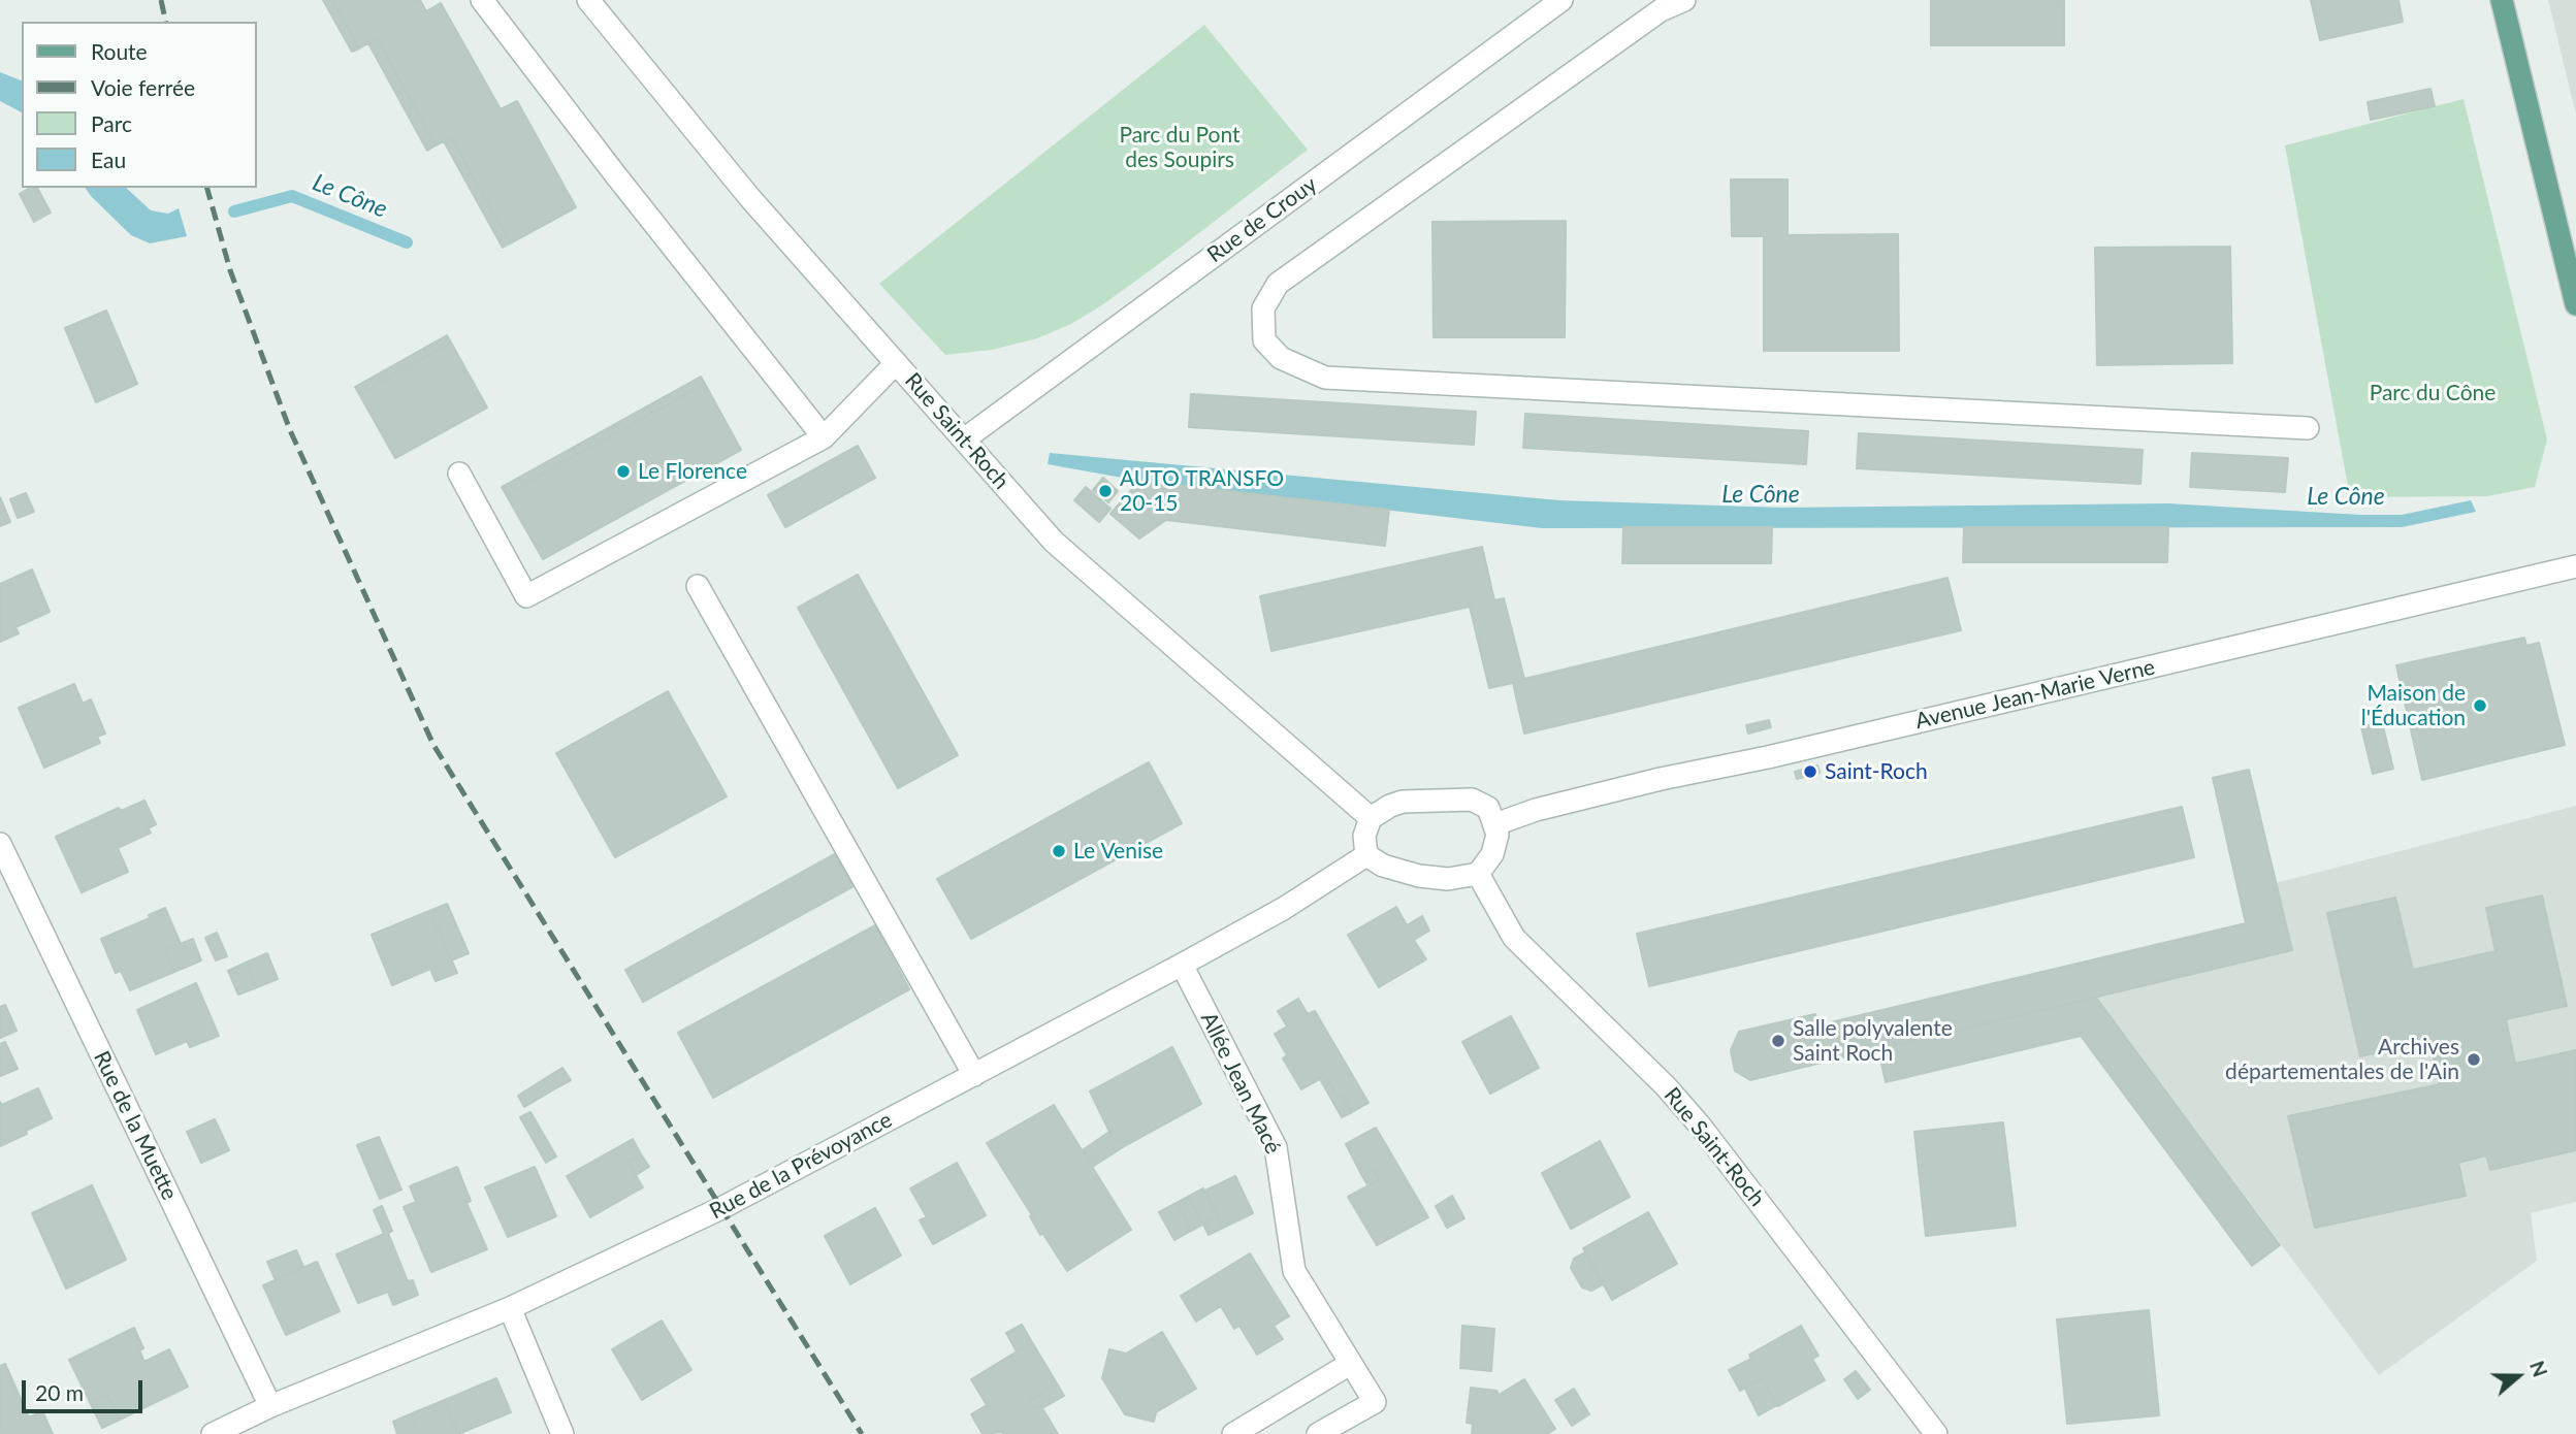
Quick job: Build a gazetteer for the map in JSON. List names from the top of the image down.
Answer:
{
  "streets": {
    "street": [
      "Rue de Crouy",
      "Rue Saint-Roch",
      "Avenue Jean-Marie Verne",
      "Allée Jean Macé",
      "Rue de la Muette",
      "Rue de la Prévoyance"
    ]
  },
  "crossings": [
    ["Rue de Crouy", "Rue Saint-Roch"],
    ["Rue Saint-Roch", "Avenue Jean-Marie Verne"],
    ["Rue Saint-Roch", "Rue de la Prévoyance"],
    ["Avenue Jean-Marie Verne", "Rue de la Prévoyance"],
    ["Allée Jean Macé", "Rue de la Prévoyance"],
    ["Rue de la Muette", "Rue de la Prévoyance"]
  ],
  "water": ["Le Cône"],
  "parks": ["Parc du Pont des Soupirs", "Parc du Cône"],
  "places": [
    "Le Florence",
    "AUTO TRANSFO 20-15",
    "Maison de l'Éducation",
    "Saint-Roch",
    "Le Venise",
    "Salle polyvalente Saint Roch",
    "Archives départementales de l'Ain"
  ],
  "legend": [
    "Route",
    "Voie ferrée",
    "Parc",
    "Eau"
  ],
  "scale_bar": "20 m",
  "north": "right"
}
